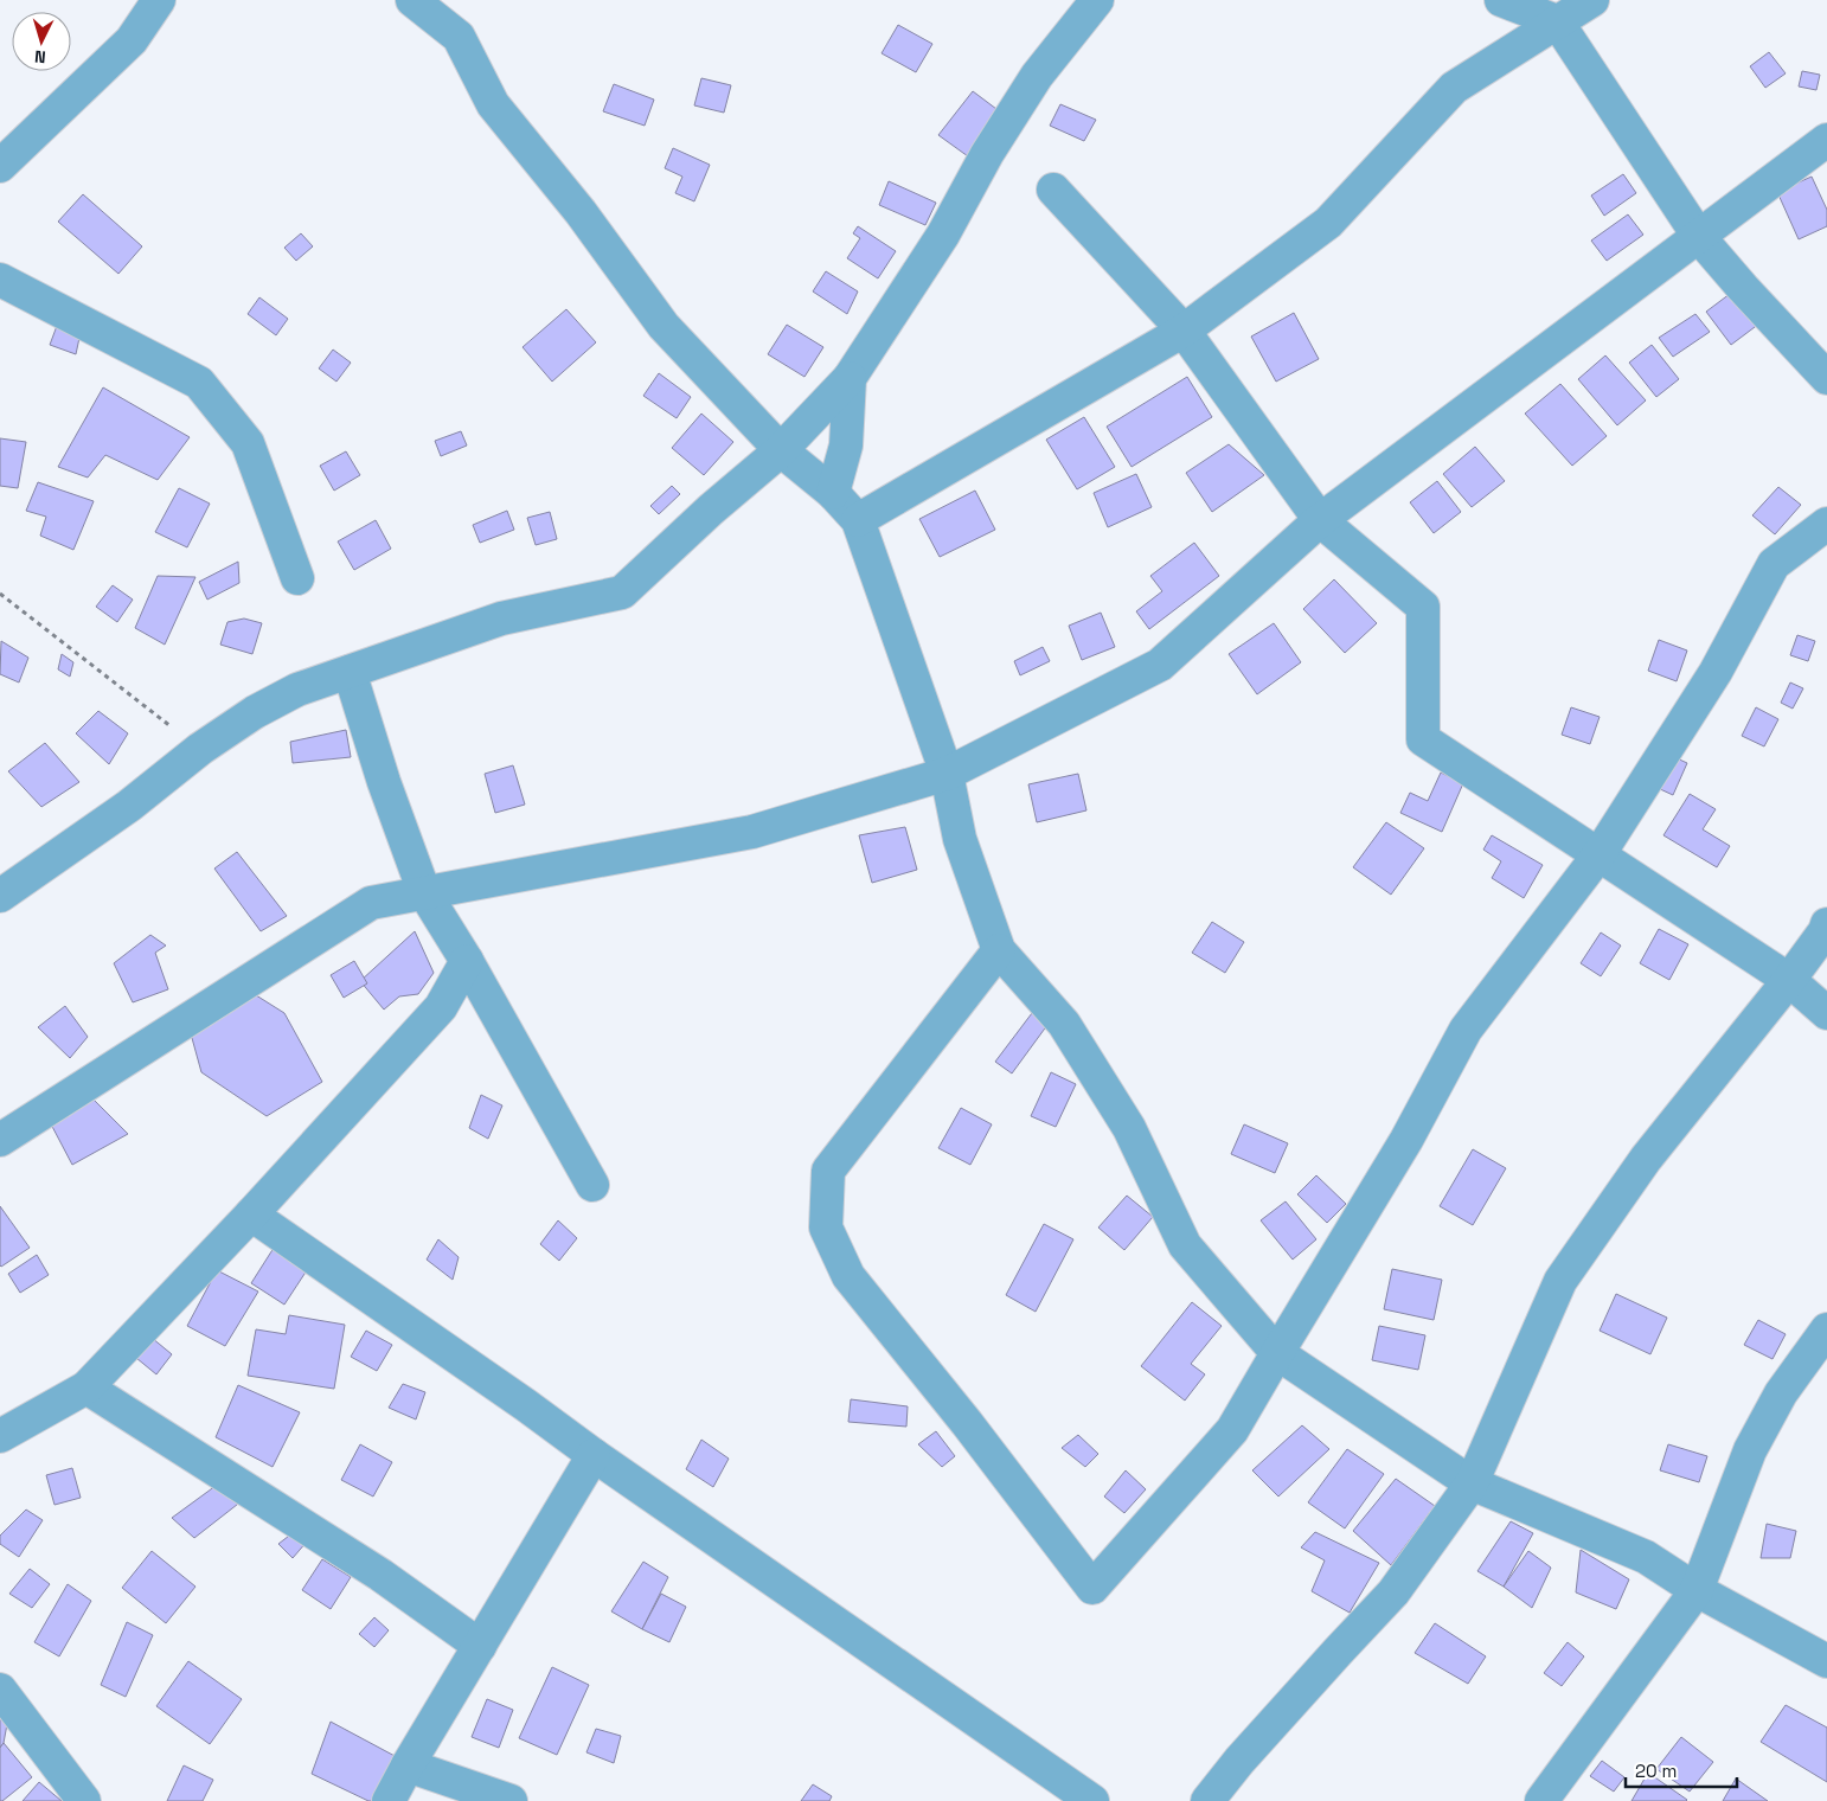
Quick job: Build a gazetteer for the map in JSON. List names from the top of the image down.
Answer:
{
  "scale_bar": "20 m",
  "north": "bottom"
}
